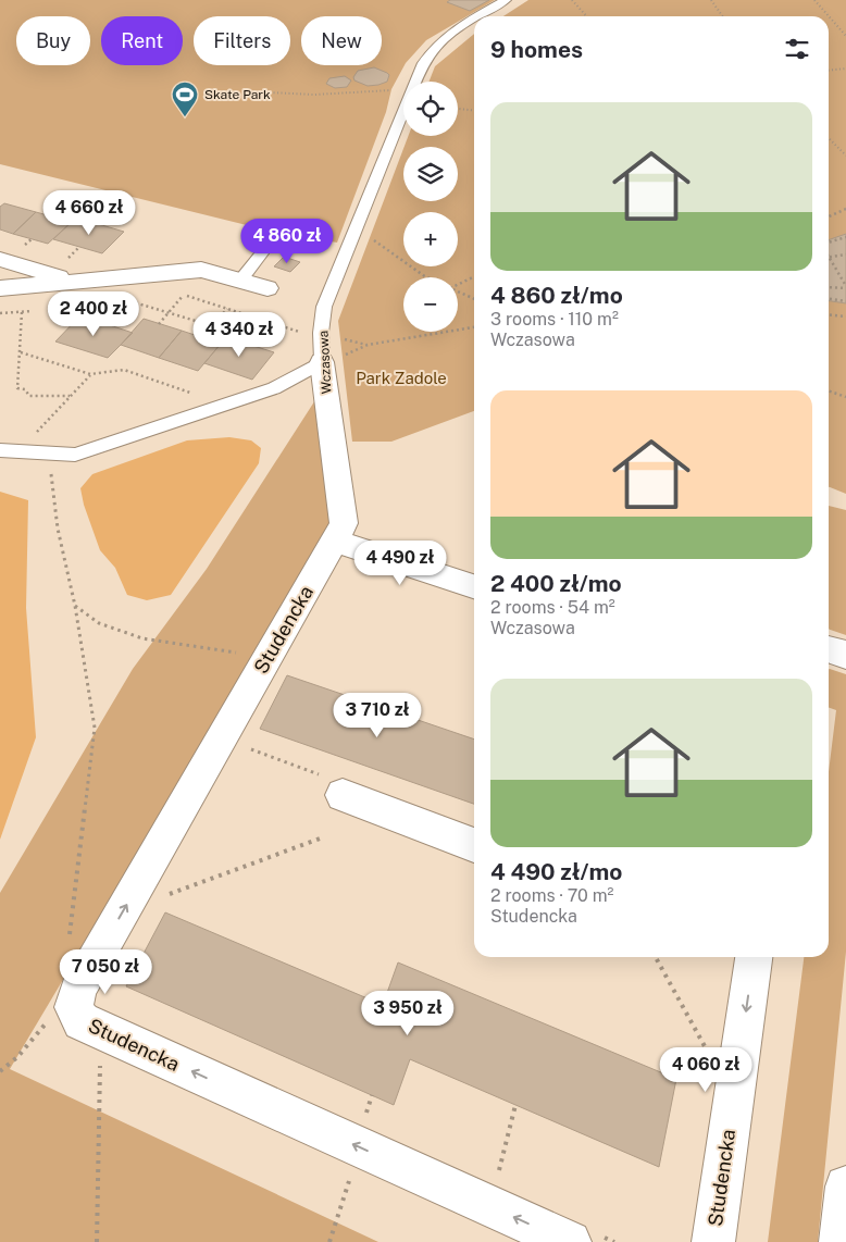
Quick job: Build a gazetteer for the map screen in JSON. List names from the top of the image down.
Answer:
{
  "streets": {
    "street": ["Wczasowa", "Studencka"]
  },
  "crossings": [
    ["Wczasowa", "Studencka"]
  ],
  "parks": ["Park Zadole"],
  "places": {
    "sports": ["Skate Park"]
  },
  "page": {
    "chip": [
      "Buy",
      "Rent",
      "Filters",
      "New"
    ],
    "heading": "9 homes",
    "map_buttons": ["+", "−"],
    "list": [
      {
        "name": "4 860 zł/mo",
        "note": "3 rooms · 110 m² · Wczasowa"
      },
      {
        "name": "2 400 zł/mo",
        "note": "2 rooms · 54 m² · Wczasowa"
      },
      {
        "name": "4 490 zł/mo",
        "note": "2 rooms · 70 m² · Studencka"
      }
    ],
    "price": [
      "4 660 zł",
      "4 860 zł",
      "2 400 zł",
      "4 340 zł",
      "4 490 zł",
      "3 710 zł",
      "7 050 zł",
      "3 950 zł",
      "4 060 zł"
    ]
  }
}
